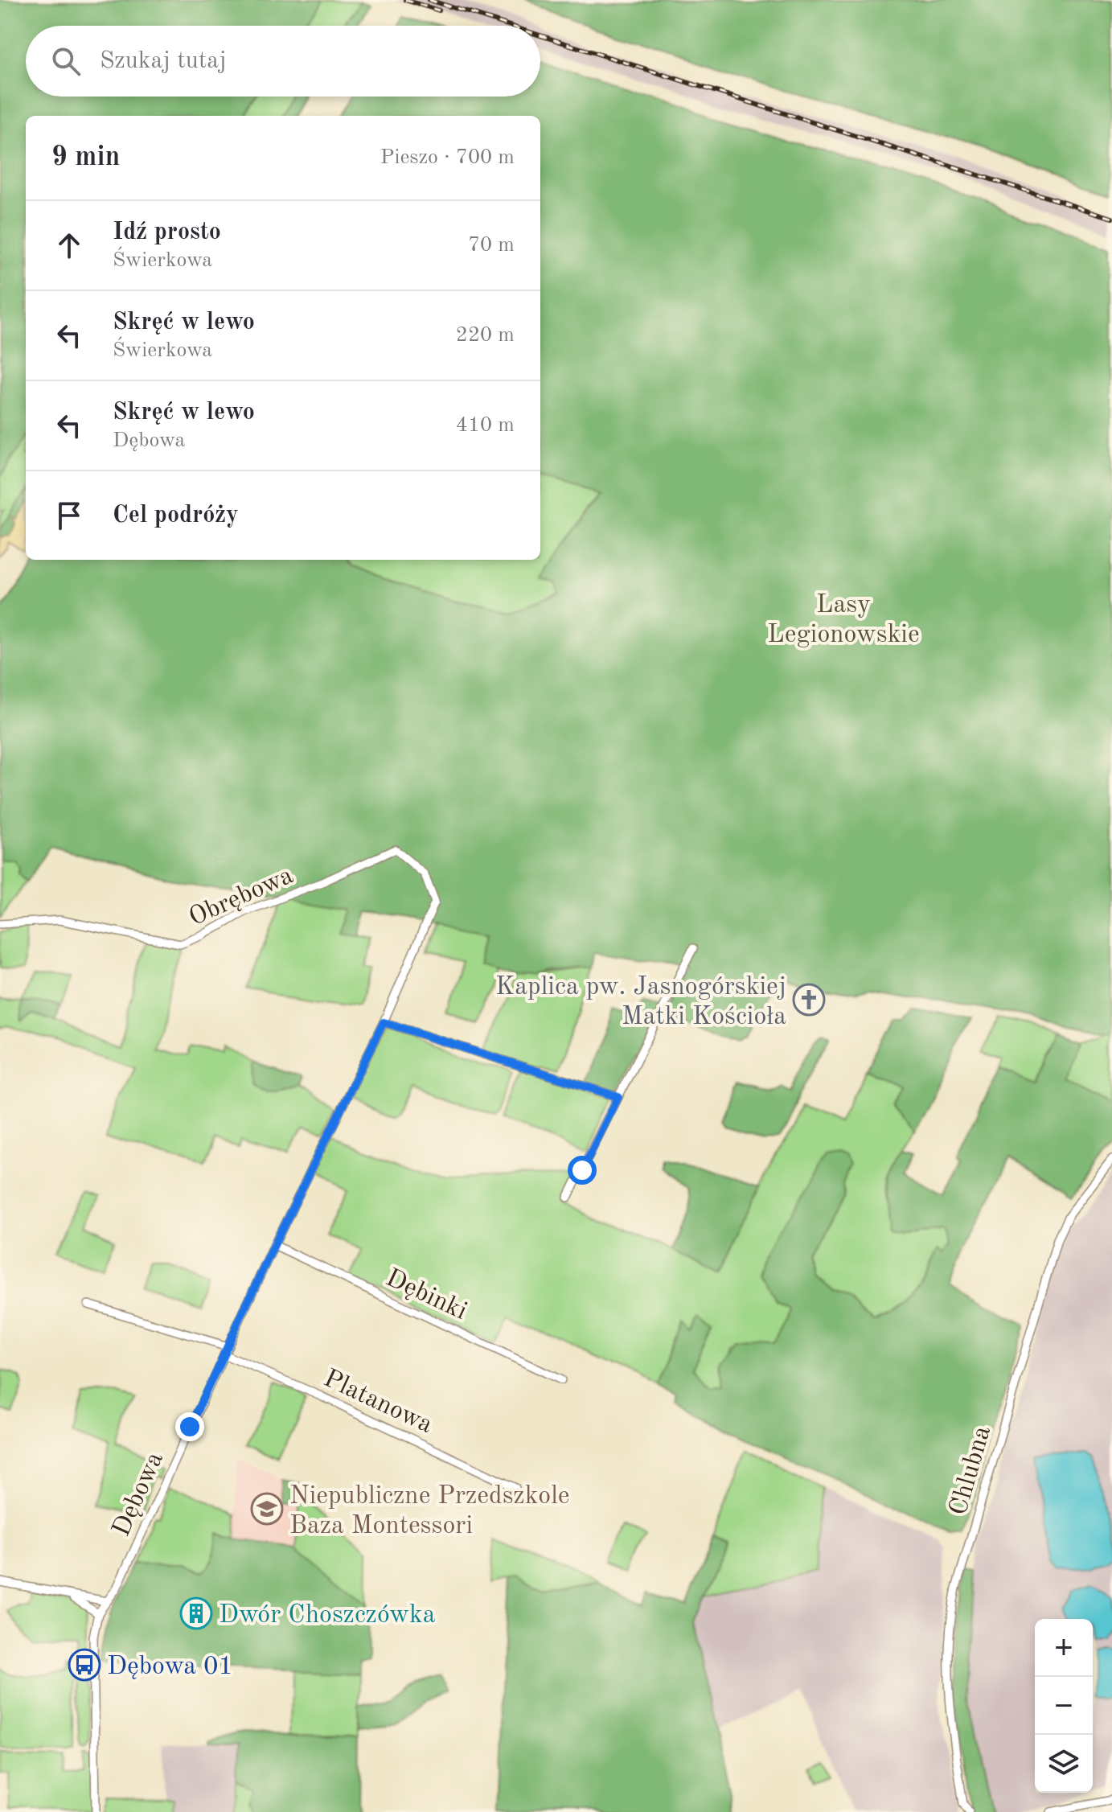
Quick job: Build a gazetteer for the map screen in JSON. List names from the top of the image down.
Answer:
{
  "streets": {
    "street": [
      "Obrębowa",
      "Dębinki",
      "Platanowa",
      "Chlubna",
      "Dębowa"
    ]
  },
  "crossings": [
    ["Obrębowa", "Dębowa"],
    ["Dębinki", "Dębowa"],
    ["Platanowa", "Dębowa"]
  ],
  "parks": ["Lasy Legionowskie"],
  "places": {
    "church": ["Kaplica pw. Jasnogórskiej Matki Kościoła"],
    "school or university": ["Niepubliczne Przedszkole Baza Montessori"],
    "building": ["Dwór Choszczówka"],
    "bus stop": ["Dębowa 01"]
  },
  "page": {
    "search": "Szukaj tutaj",
    "heading": ["9 min", "Pieszo · 700 m"],
    "list": [
      ["Idź prosto", "Świerkowa", "70 m"],
      ["Skręć w lewo", "Świerkowa", "220 m"],
      ["Skręć w lewo", "Dębowa", "410 m"],
      "Cel podróży"
    ],
    "map_buttons": ["+", "−"]
  }
}
